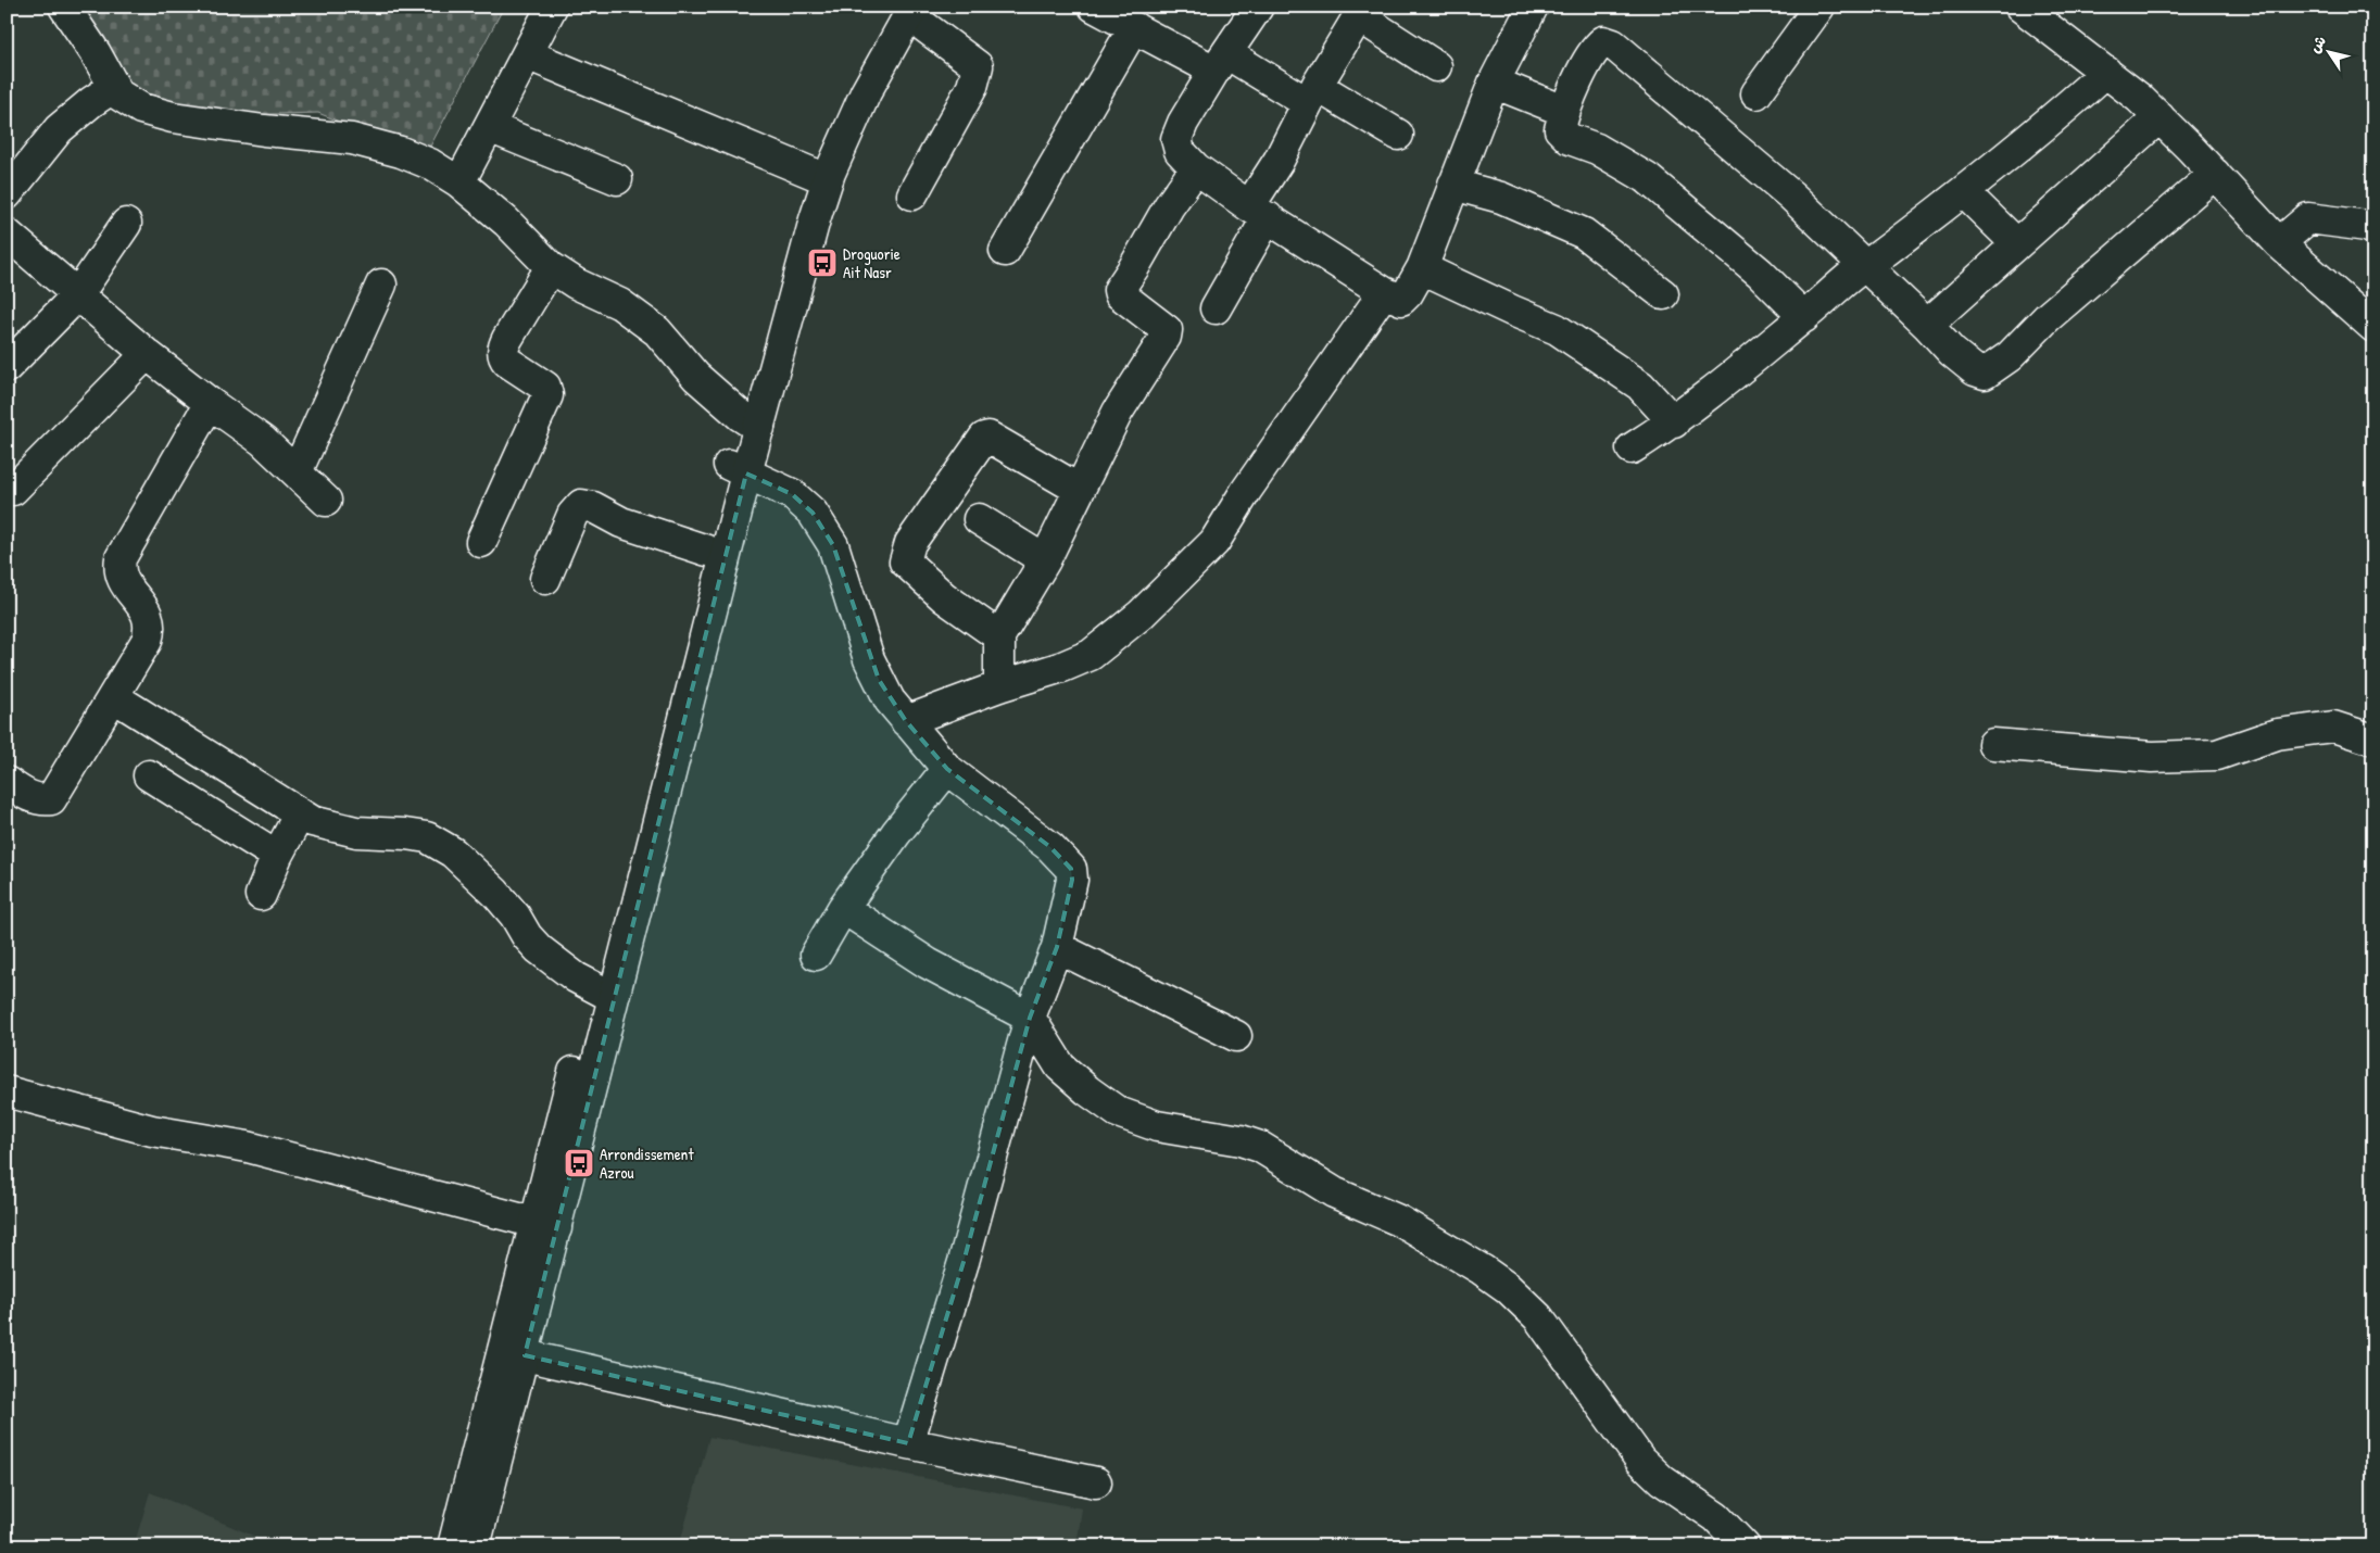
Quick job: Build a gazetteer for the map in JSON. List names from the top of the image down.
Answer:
{
  "places": {
    "bus stop": ["Droguorie Ait Nasr", "Arrondissement Azrou"]
  },
  "north": "top left"
}
